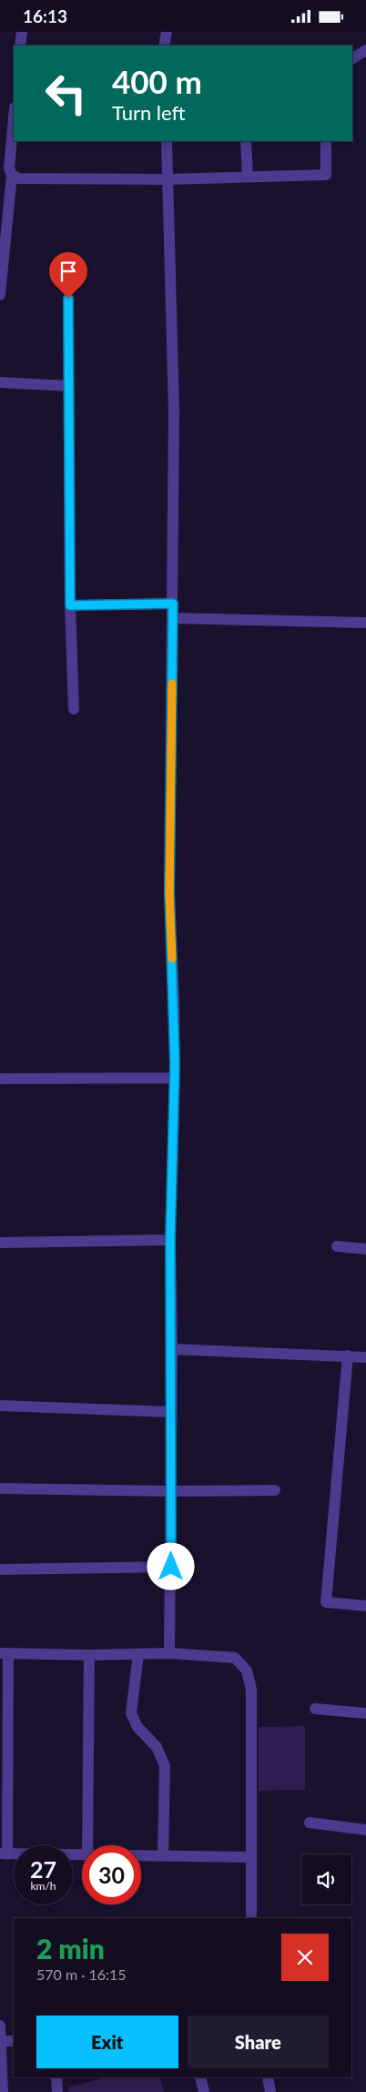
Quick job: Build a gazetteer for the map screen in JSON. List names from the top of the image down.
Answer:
{
  "page": {
    "status": "16:13",
    "turn": ["400 m", "Turn left"],
    "speed": "27 km/h",
    "limit": "30",
    "heading": ["2 min", "570 m · 16:15"],
    "buttons": ["Exit", "Share"]
  }
}
